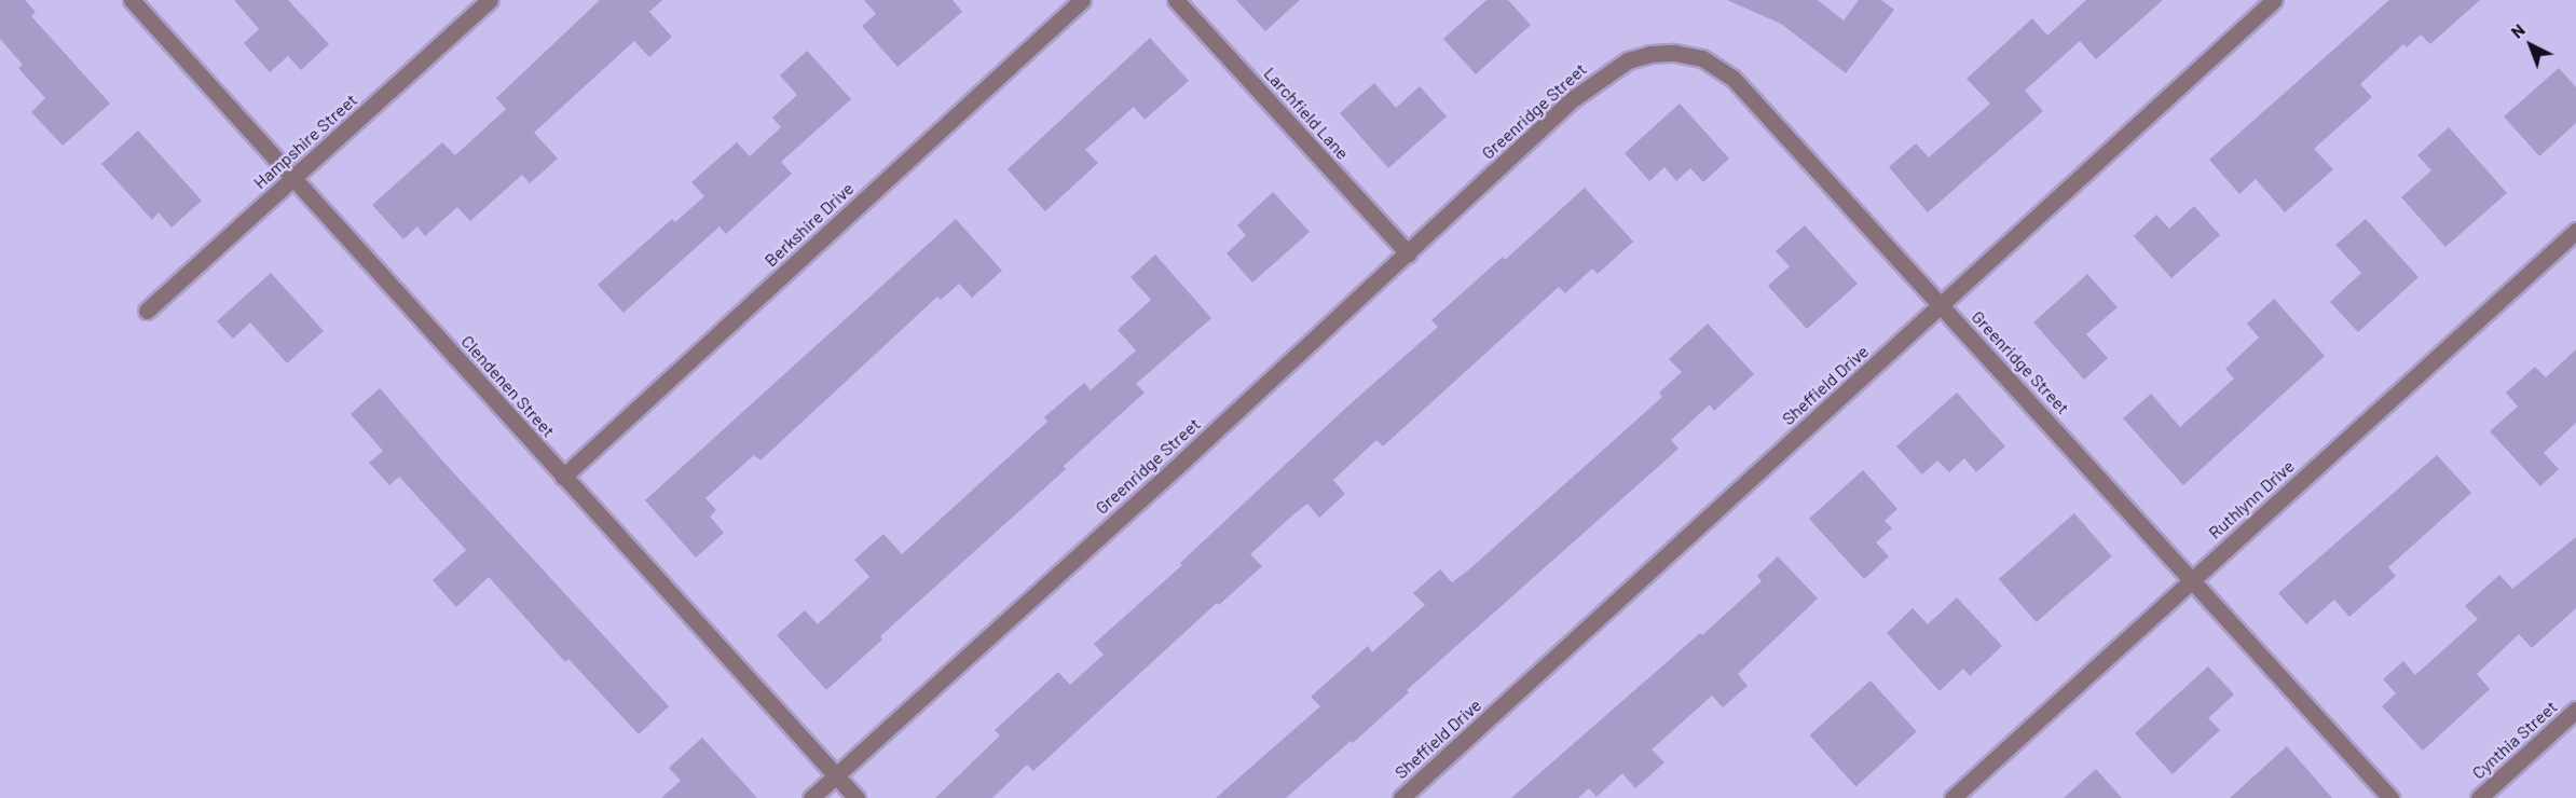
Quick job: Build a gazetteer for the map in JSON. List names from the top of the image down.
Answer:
{
  "streets": {
    "street": [
      "Greenridge Street",
      "Larchfield Lane",
      "Hampshire Street",
      "Berkshire Drive",
      "Sheffield Drive",
      "Clendenen Street",
      "Ruthlynn Drive",
      "Cynthia Street"
    ]
  },
  "crossings": [
    ["Greenridge Street", "Larchfield Lane"],
    ["Greenridge Street", "Sheffield Drive"],
    ["Greenridge Street", "Clendenen Street"],
    ["Greenridge Street", "Ruthlynn Drive"],
    ["Hampshire Street", "Clendenen Street"],
    ["Berkshire Drive", "Clendenen Street"]
  ],
  "north": "top left"
}
